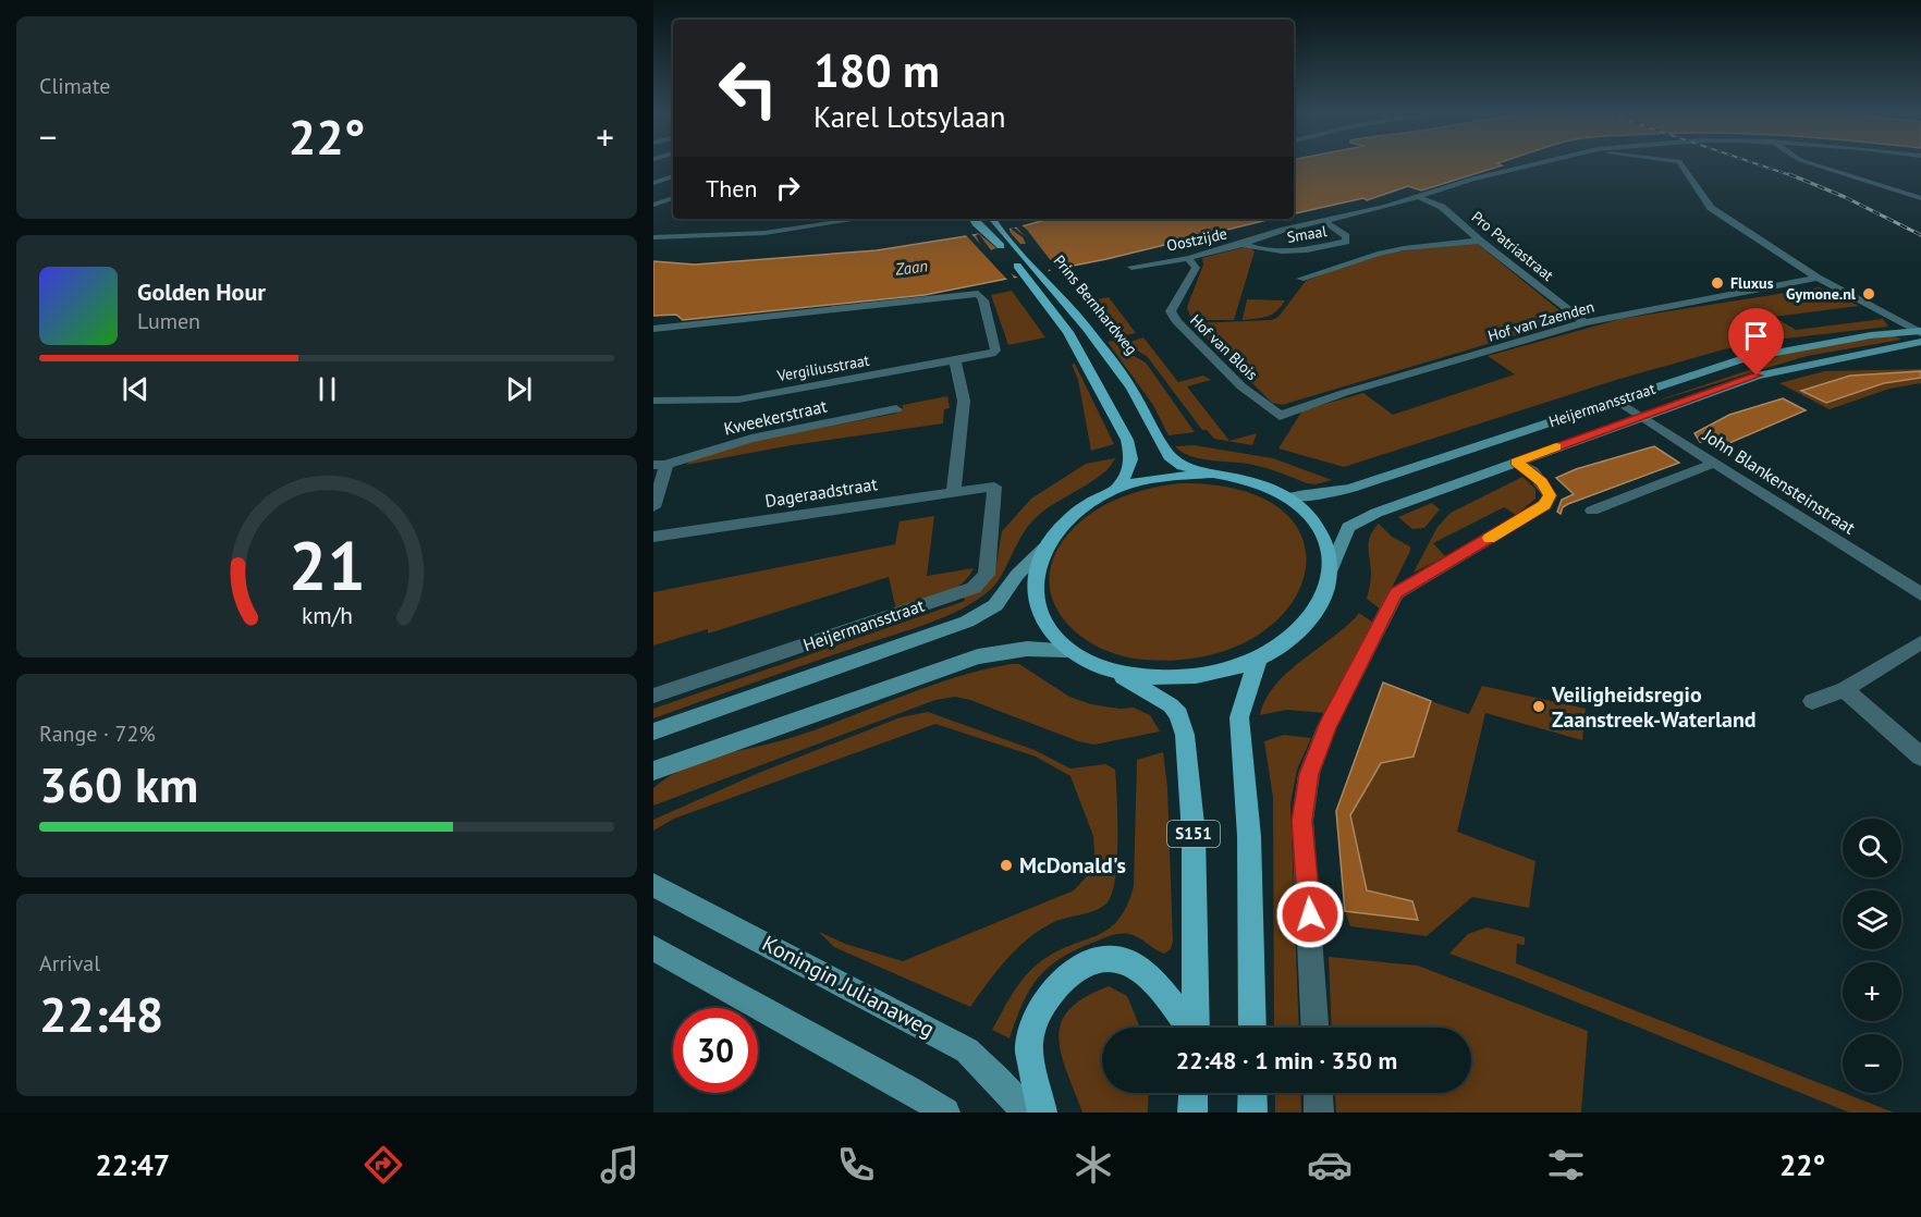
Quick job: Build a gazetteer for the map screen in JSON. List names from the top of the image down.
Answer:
{
  "streets": {
    "main road": [
      "Prins Bernhardweg",
      "Heijermansstraat",
      "S151",
      "Koningin Julianaweg"
    ],
    "street": [
      "Smaal",
      "Oostzijde",
      "Pro Patriastraat",
      "Hof van Zaenden",
      "Hof van Blois",
      "Vergiliusstraat",
      "Kweekerstraat",
      "John Blankensteinstraat",
      "Dageraadstraat"
    ]
  },
  "crossings": [
    ["Smaal", "Oostzijde"],
    ["Oostzijde", "Pro Patriastraat"],
    ["Oostzijde", "Hof van Blois"],
    ["Pro Patriastraat", "Hof van Zaenden"],
    ["Prins Bernhardweg", "S151"],
    ["Hof van Zaenden", "Hof van Blois"],
    ["Heijermansstraat", "John Blankensteinstraat"],
    ["Heijermansstraat", "Dageraadstraat"],
    ["Heijermansstraat", "S151"]
  ],
  "water": ["Zaan"],
  "places": [
    "Fluxus",
    "Gymone.nl",
    "Veiligheidsregio Zaanstreek-Waterland",
    "McDonald's"
  ],
  "page": {
    "tile": [
      "Climate",
      ["Range · 72%", "360 km"],
      ["Arrival", "22:48"]
    ],
    "turn": ["180 m", "Karel Lotsylaan"],
    "heat": ["−", "22°", "+"],
    "then": "Then",
    "song": ["Golden Hour", "Lumen"],
    "map_buttons": ["+", "−"],
    "limit": "30",
    "trip": "22:48 · 1 min · 350 m",
    "tabs": ["22:47", "22°"],
    "gauge": ["21", "km/h"]
  }
}
